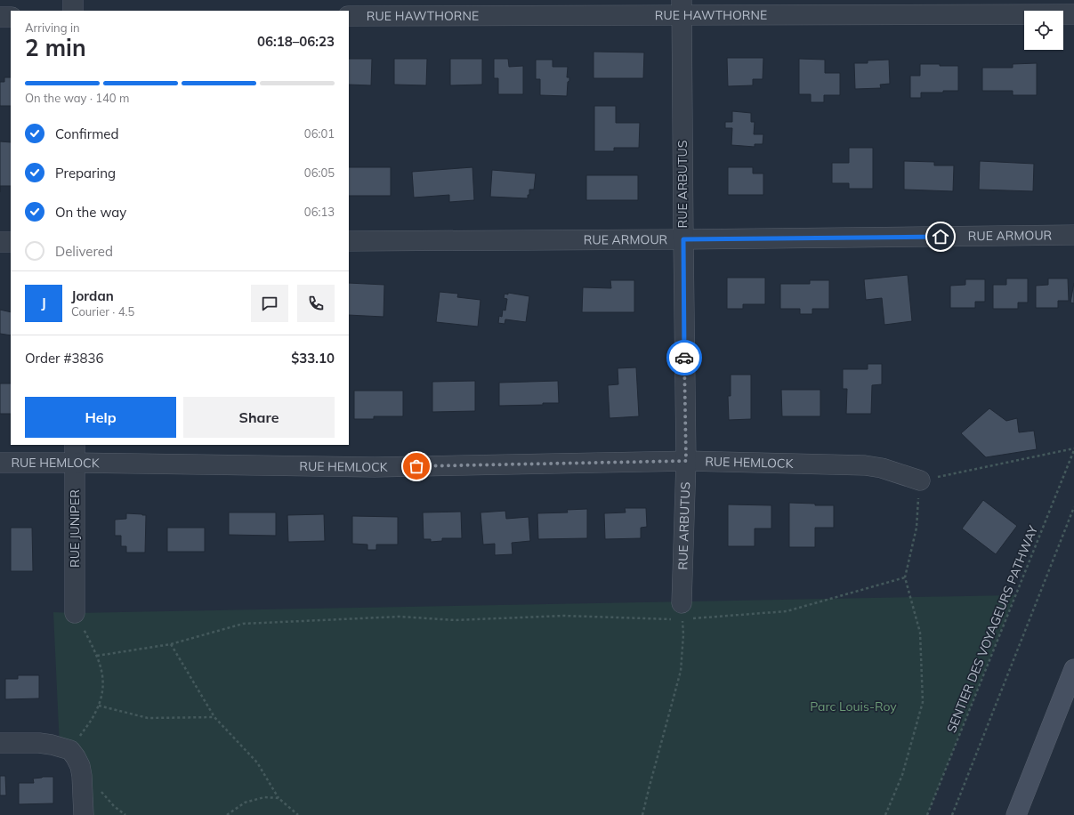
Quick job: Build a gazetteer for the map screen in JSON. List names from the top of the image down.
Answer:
{
  "streets": {
    "street": [
      "RUE HAWTHORNE",
      "RUE ARBUTUS",
      "RUE ARMOUR",
      "RUE HEMLOCK",
      "RUE JUNIPER"
    ],
    "path": ["SENTIER DES VOYAGEURS PATHWAY"]
  },
  "crossings": [
    ["RUE HAWTHORNE", "RUE ARBUTUS"],
    ["RUE ARBUTUS", "RUE ARMOUR"],
    ["RUE ARBUTUS", "RUE HEMLOCK"],
    ["RUE HEMLOCK", "RUE JUNIPER"]
  ],
  "parks": ["Parc Louis-Roy"],
  "page": {
    "heading": ["2 min", "Arriving in", "06:18–06:23"],
    "panel": [
      "Jordan",
      "Courier · 4.5",
      "Order #3836",
      "$33.10"
    ],
    "bar": "On the way · 140 m",
    "list": [
      ["Confirmed", "06:01"],
      ["Preparing", "06:05"],
      ["On the way", "06:13"],
      "Delivered"
    ],
    "round": "J",
    "buttons": ["Help", "Share"]
  }
}
